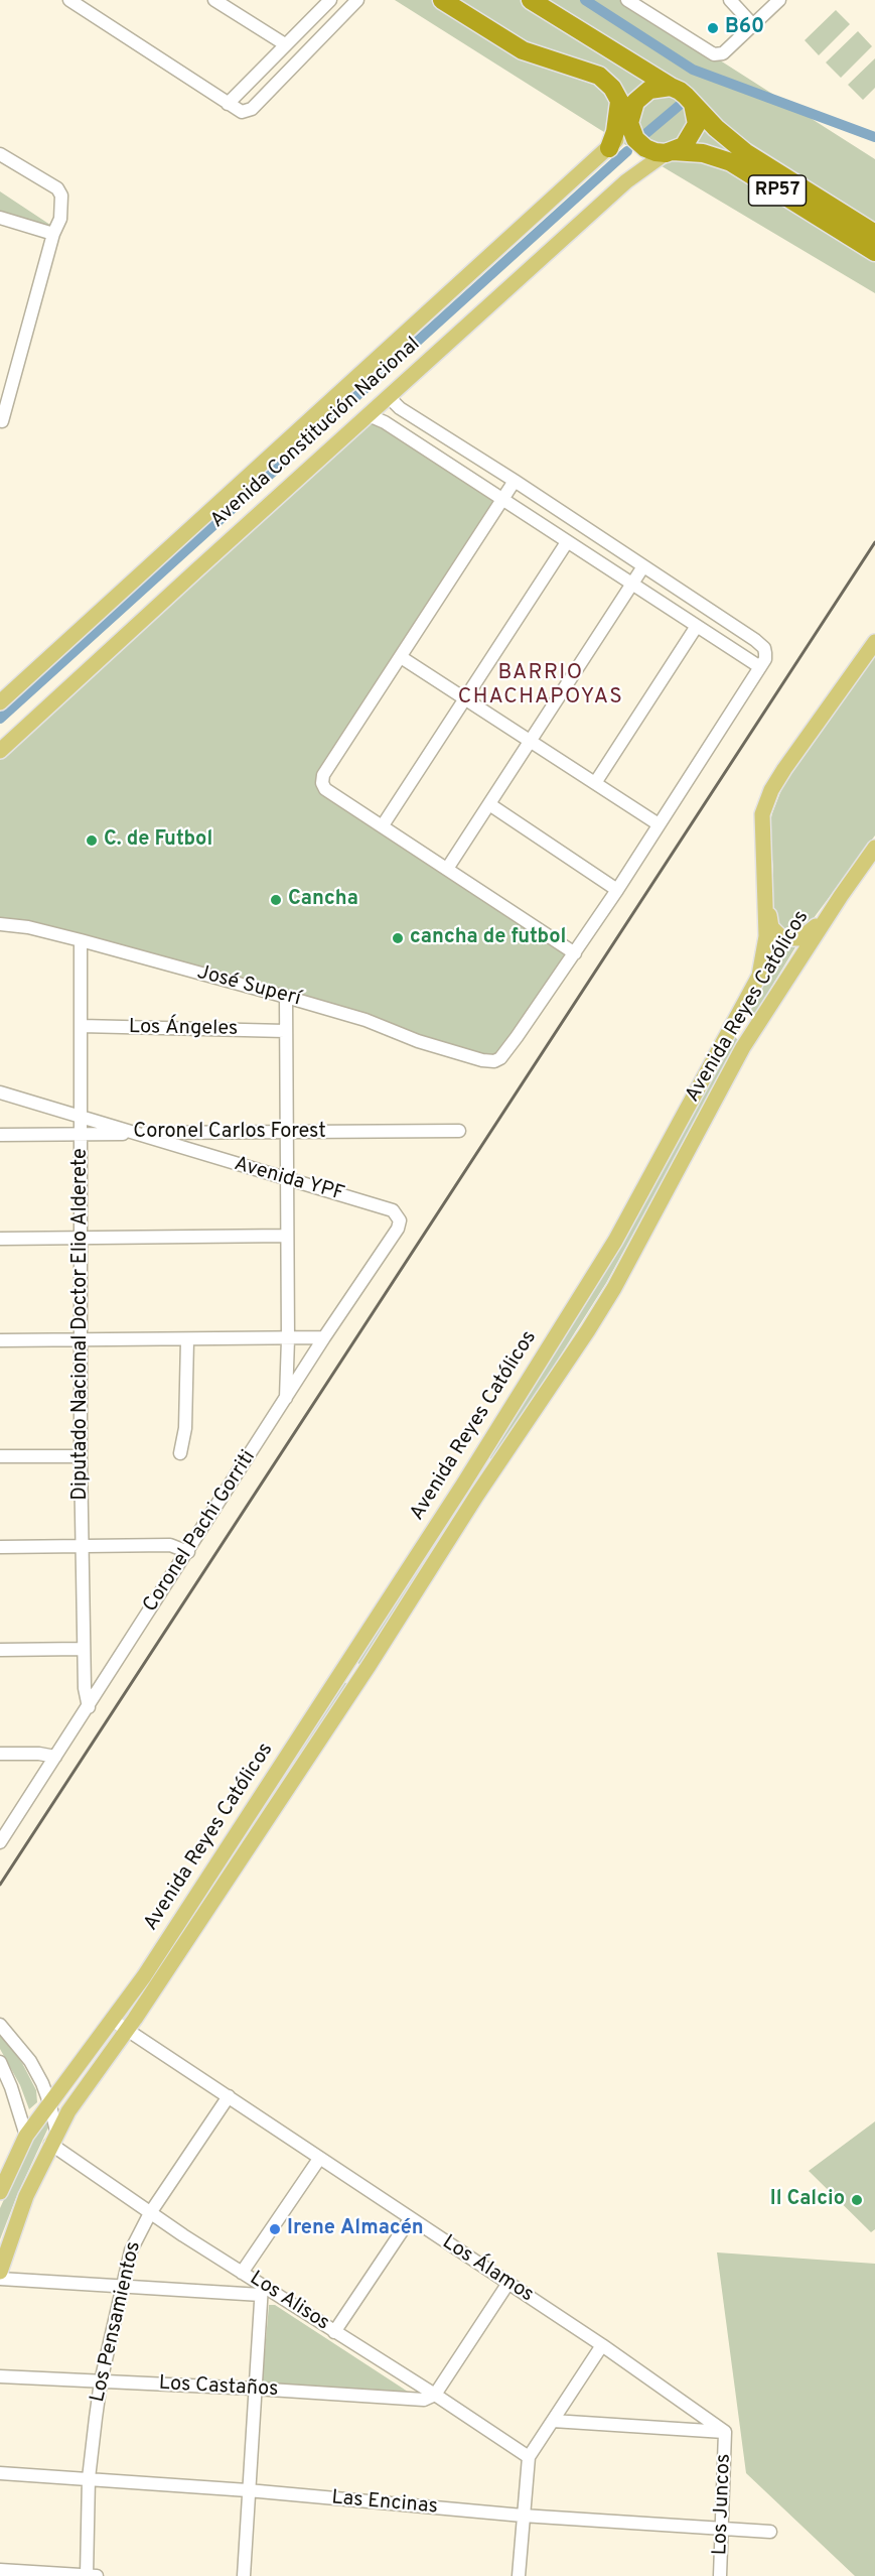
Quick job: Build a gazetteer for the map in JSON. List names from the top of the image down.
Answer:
{
  "streets": {
    "highway": ["RP57"],
    "main road": ["Avenida Constitución Nacional", "Avenida Reyes Católicos"],
    "street": [
      "José Superí",
      "Los Ángeles",
      "Coronel Carlos Forest",
      "Avenida YPF",
      "Diputado Nacional Doctor Elio Alderete",
      "Coronel Pachi Gorriti",
      "Los Álamos",
      "Los Alisos",
      "Los Pensamientos",
      "Los Castaños",
      "Las Encinas",
      "Los Juncos"
    ]
  },
  "crossings": [
    ["RP57", "Avenida Constitución Nacional"],
    ["José Superí", "Diputado Nacional Doctor Elio Alderete"],
    ["Avenida Reyes Católicos", "Los Álamos"],
    ["Avenida Reyes Católicos", "Los Alisos"],
    ["Los Ángeles", "Diputado Nacional Doctor Elio Alderete"],
    ["Coronel Carlos Forest", "Avenida YPF"],
    ["Coronel Carlos Forest", "Diputado Nacional Doctor Elio Alderete"],
    ["Avenida YPF", "Diputado Nacional Doctor Elio Alderete"],
    ["Avenida YPF", "Coronel Pachi Gorriti"],
    ["Diputado Nacional Doctor Elio Alderete", "Coronel Pachi Gorriti"],
    ["Los Álamos", "Los Pensamientos"],
    ["Los Álamos", "Los Juncos"],
    ["Los Alisos", "Los Pensamientos"],
    ["Los Alisos", "Los Castaños"],
    ["Los Pensamientos", "Los Castaños"],
    ["Los Pensamientos", "Las Encinas"],
    ["Las Encinas", "Los Juncos"]
  ],
  "districts": ["BARRIO CHACHAPOYAS"],
  "places": [
    "B60",
    "C. de Futbol",
    "Cancha",
    "cancha de futbol",
    "Il Calcio",
    "Irene Almacén"
  ]
}
